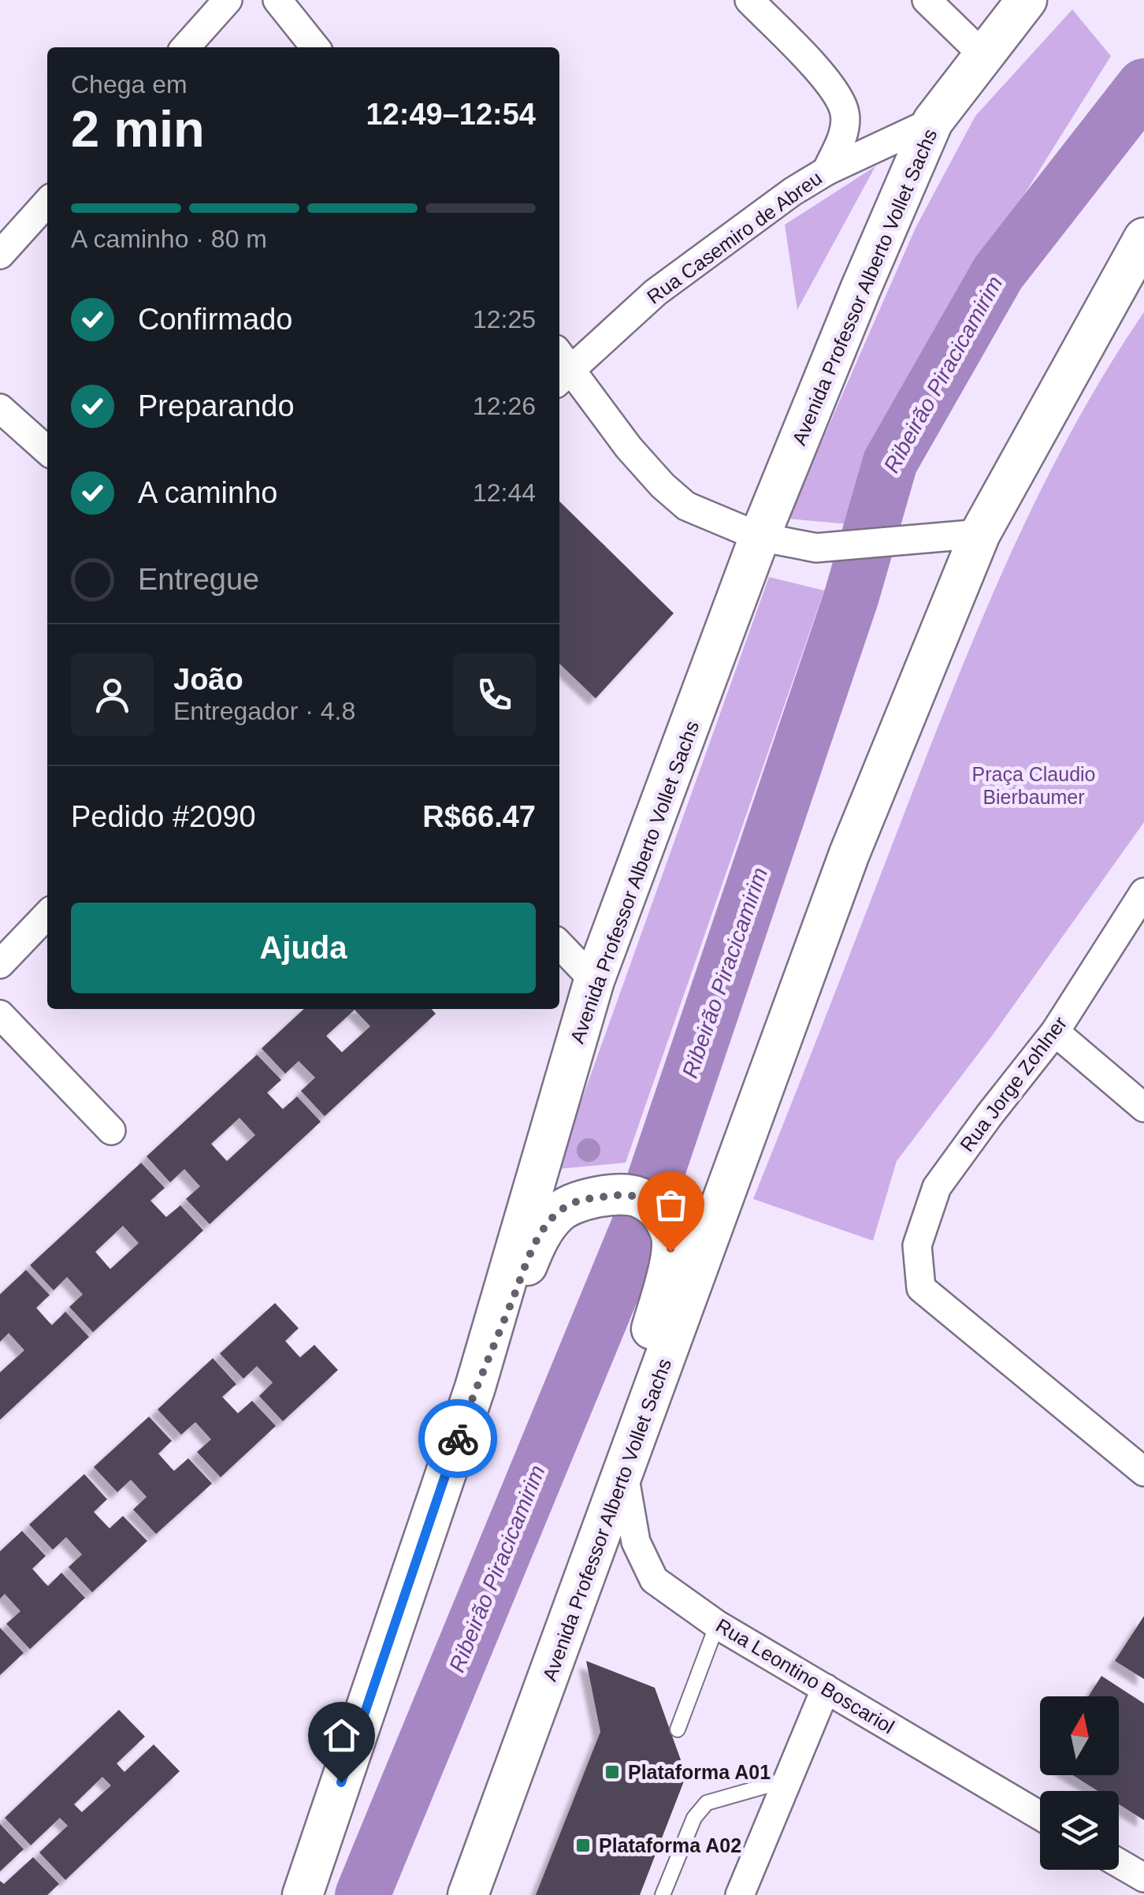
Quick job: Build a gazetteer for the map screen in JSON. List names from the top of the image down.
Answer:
{
  "streets": {
    "main road": ["Avenida Professor Alberto Vollet Sachs"],
    "street": ["Rua Casemiro de Abreu", "Rua Jorge Zohlner", "Rua Leontino Boscariol"]
  },
  "crossings": [
    ["Rua Casemiro de Abreu", "Avenida Professor Alberto Vollet Sachs"],
    ["Avenida Professor Alberto Vollet Sachs", "Rua Leontino Boscariol"]
  ],
  "water": ["Ribeirão Piracicamirim"],
  "parks": ["Praça Claudio Bierbaumer"],
  "places": {
    "transit": ["Plataforma A01", "Plataforma A02"]
  },
  "north": "top",
  "page": {
    "heading": ["2 min", "Chega em", "12:49–12:54"],
    "panel": [
      "João",
      "Entregador · 4.8",
      "Pedido #2090",
      "R$66.47"
    ],
    "bar": "A caminho · 80 m",
    "list": [
      ["Confirmado", "12:25"],
      ["Preparando", "12:26"],
      ["A caminho", "12:44"],
      "Entregue"
    ],
    "buttons": "Ajuda"
  }
}
